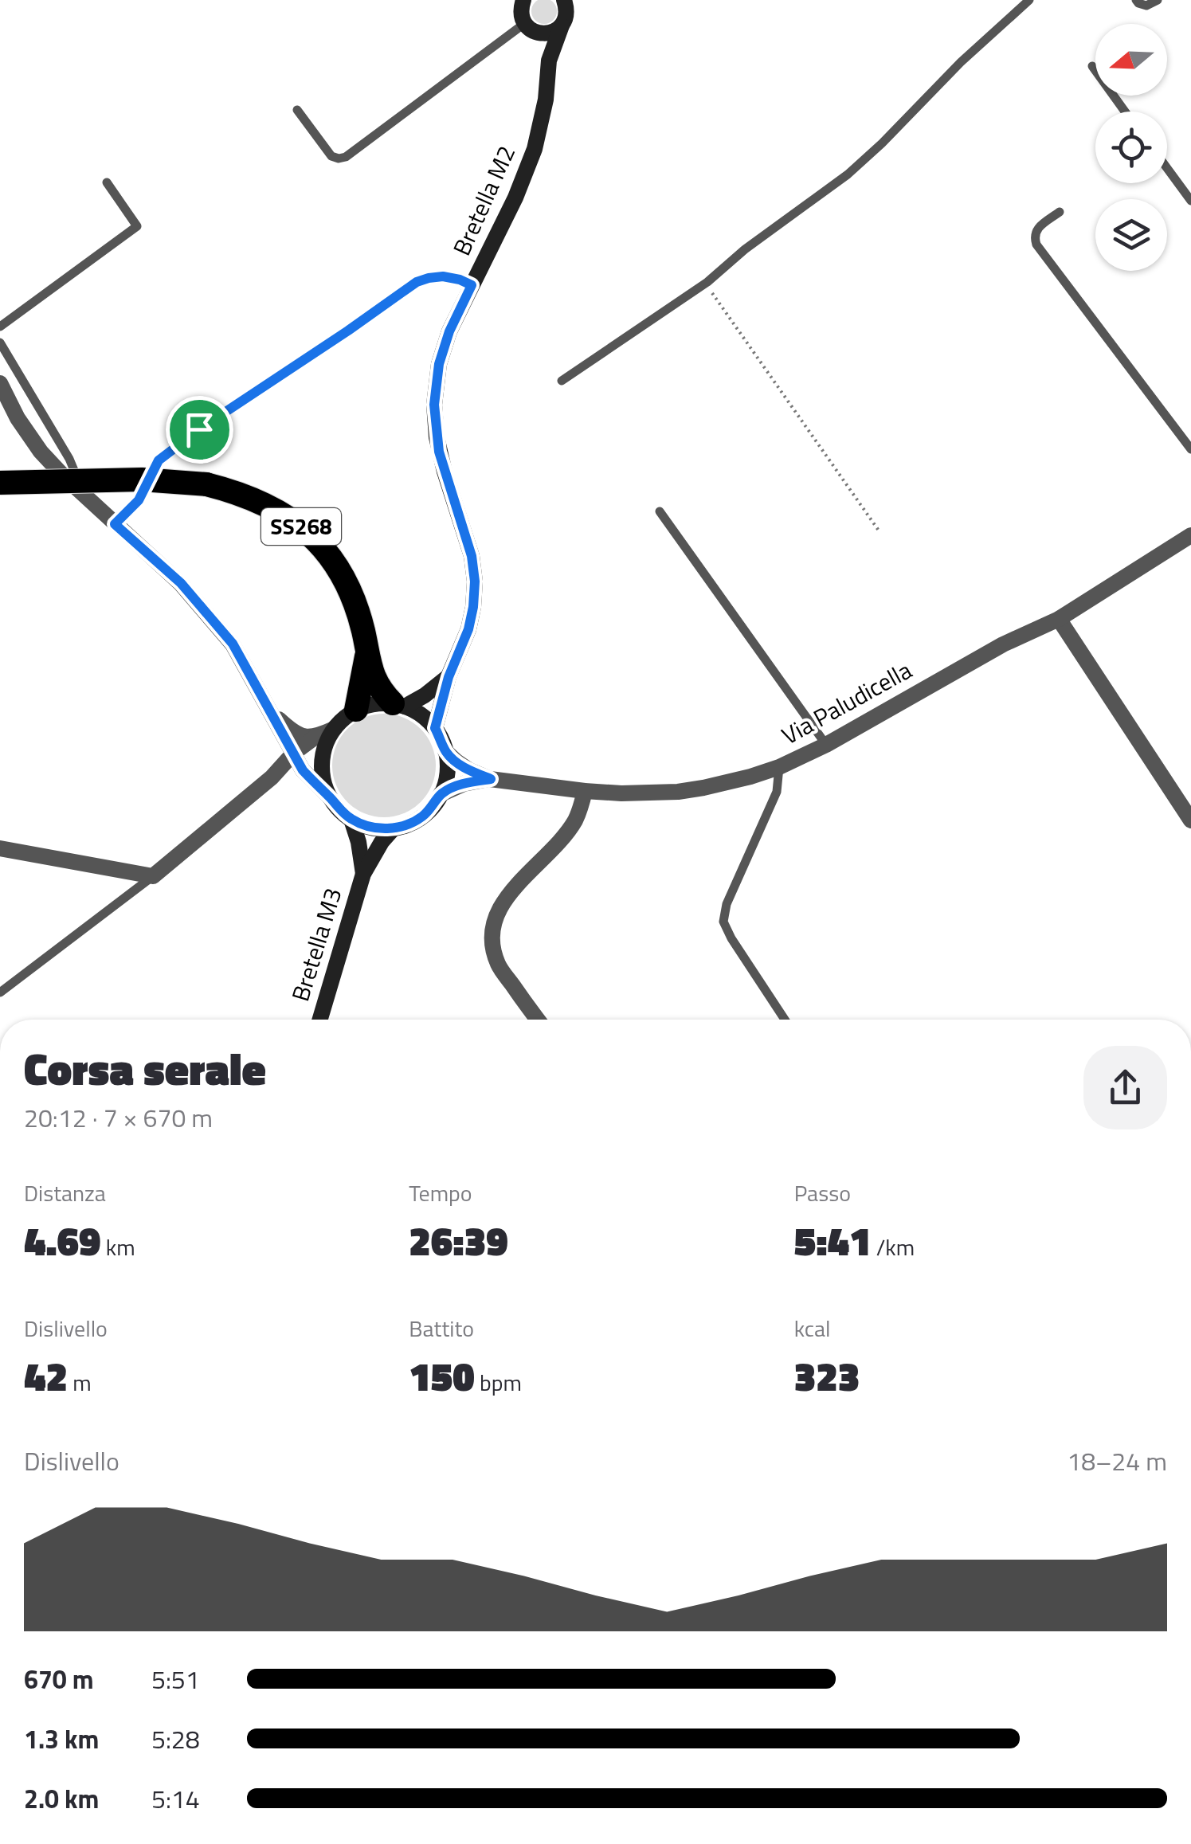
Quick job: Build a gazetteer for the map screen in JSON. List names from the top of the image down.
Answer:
{
  "streets": {
    "highway": ["SS268"],
    "street": ["Bretella M2", "Via Paludicella", "Bretella M3"]
  },
  "crossings": [
    ["Bretella M2", "SS268"],
    ["Bretella M2", "Via Paludicella"],
    ["Bretella M2", "Bretella M3"],
    ["SS268", "Via Paludicella"],
    ["SS268", "Bretella M3"],
    ["Via Paludicella", "Bretella M3"]
  ],
  "north": "left",
  "page": {
    "heading": ["Corsa serale", "20:12 · 7 × 670 m"],
    "stats": [
      ["Distanza", "4.69 km"],
      ["Tempo", "26:39"],
      ["Passo", "5:41 /km"],
      ["Dislivello", "42 m"],
      ["Battito", "150 bpm"],
      ["kcal", "323"]
    ],
    "chart": ["Dislivello", "18–24 m"],
    "list": [
      {
        "name": "670 m",
        "note": "5:51"
      },
      {
        "name": "1.3 km",
        "note": "5:28"
      },
      {
        "name": "2.0 km",
        "note": "5:14"
      }
    ]
  }
}
